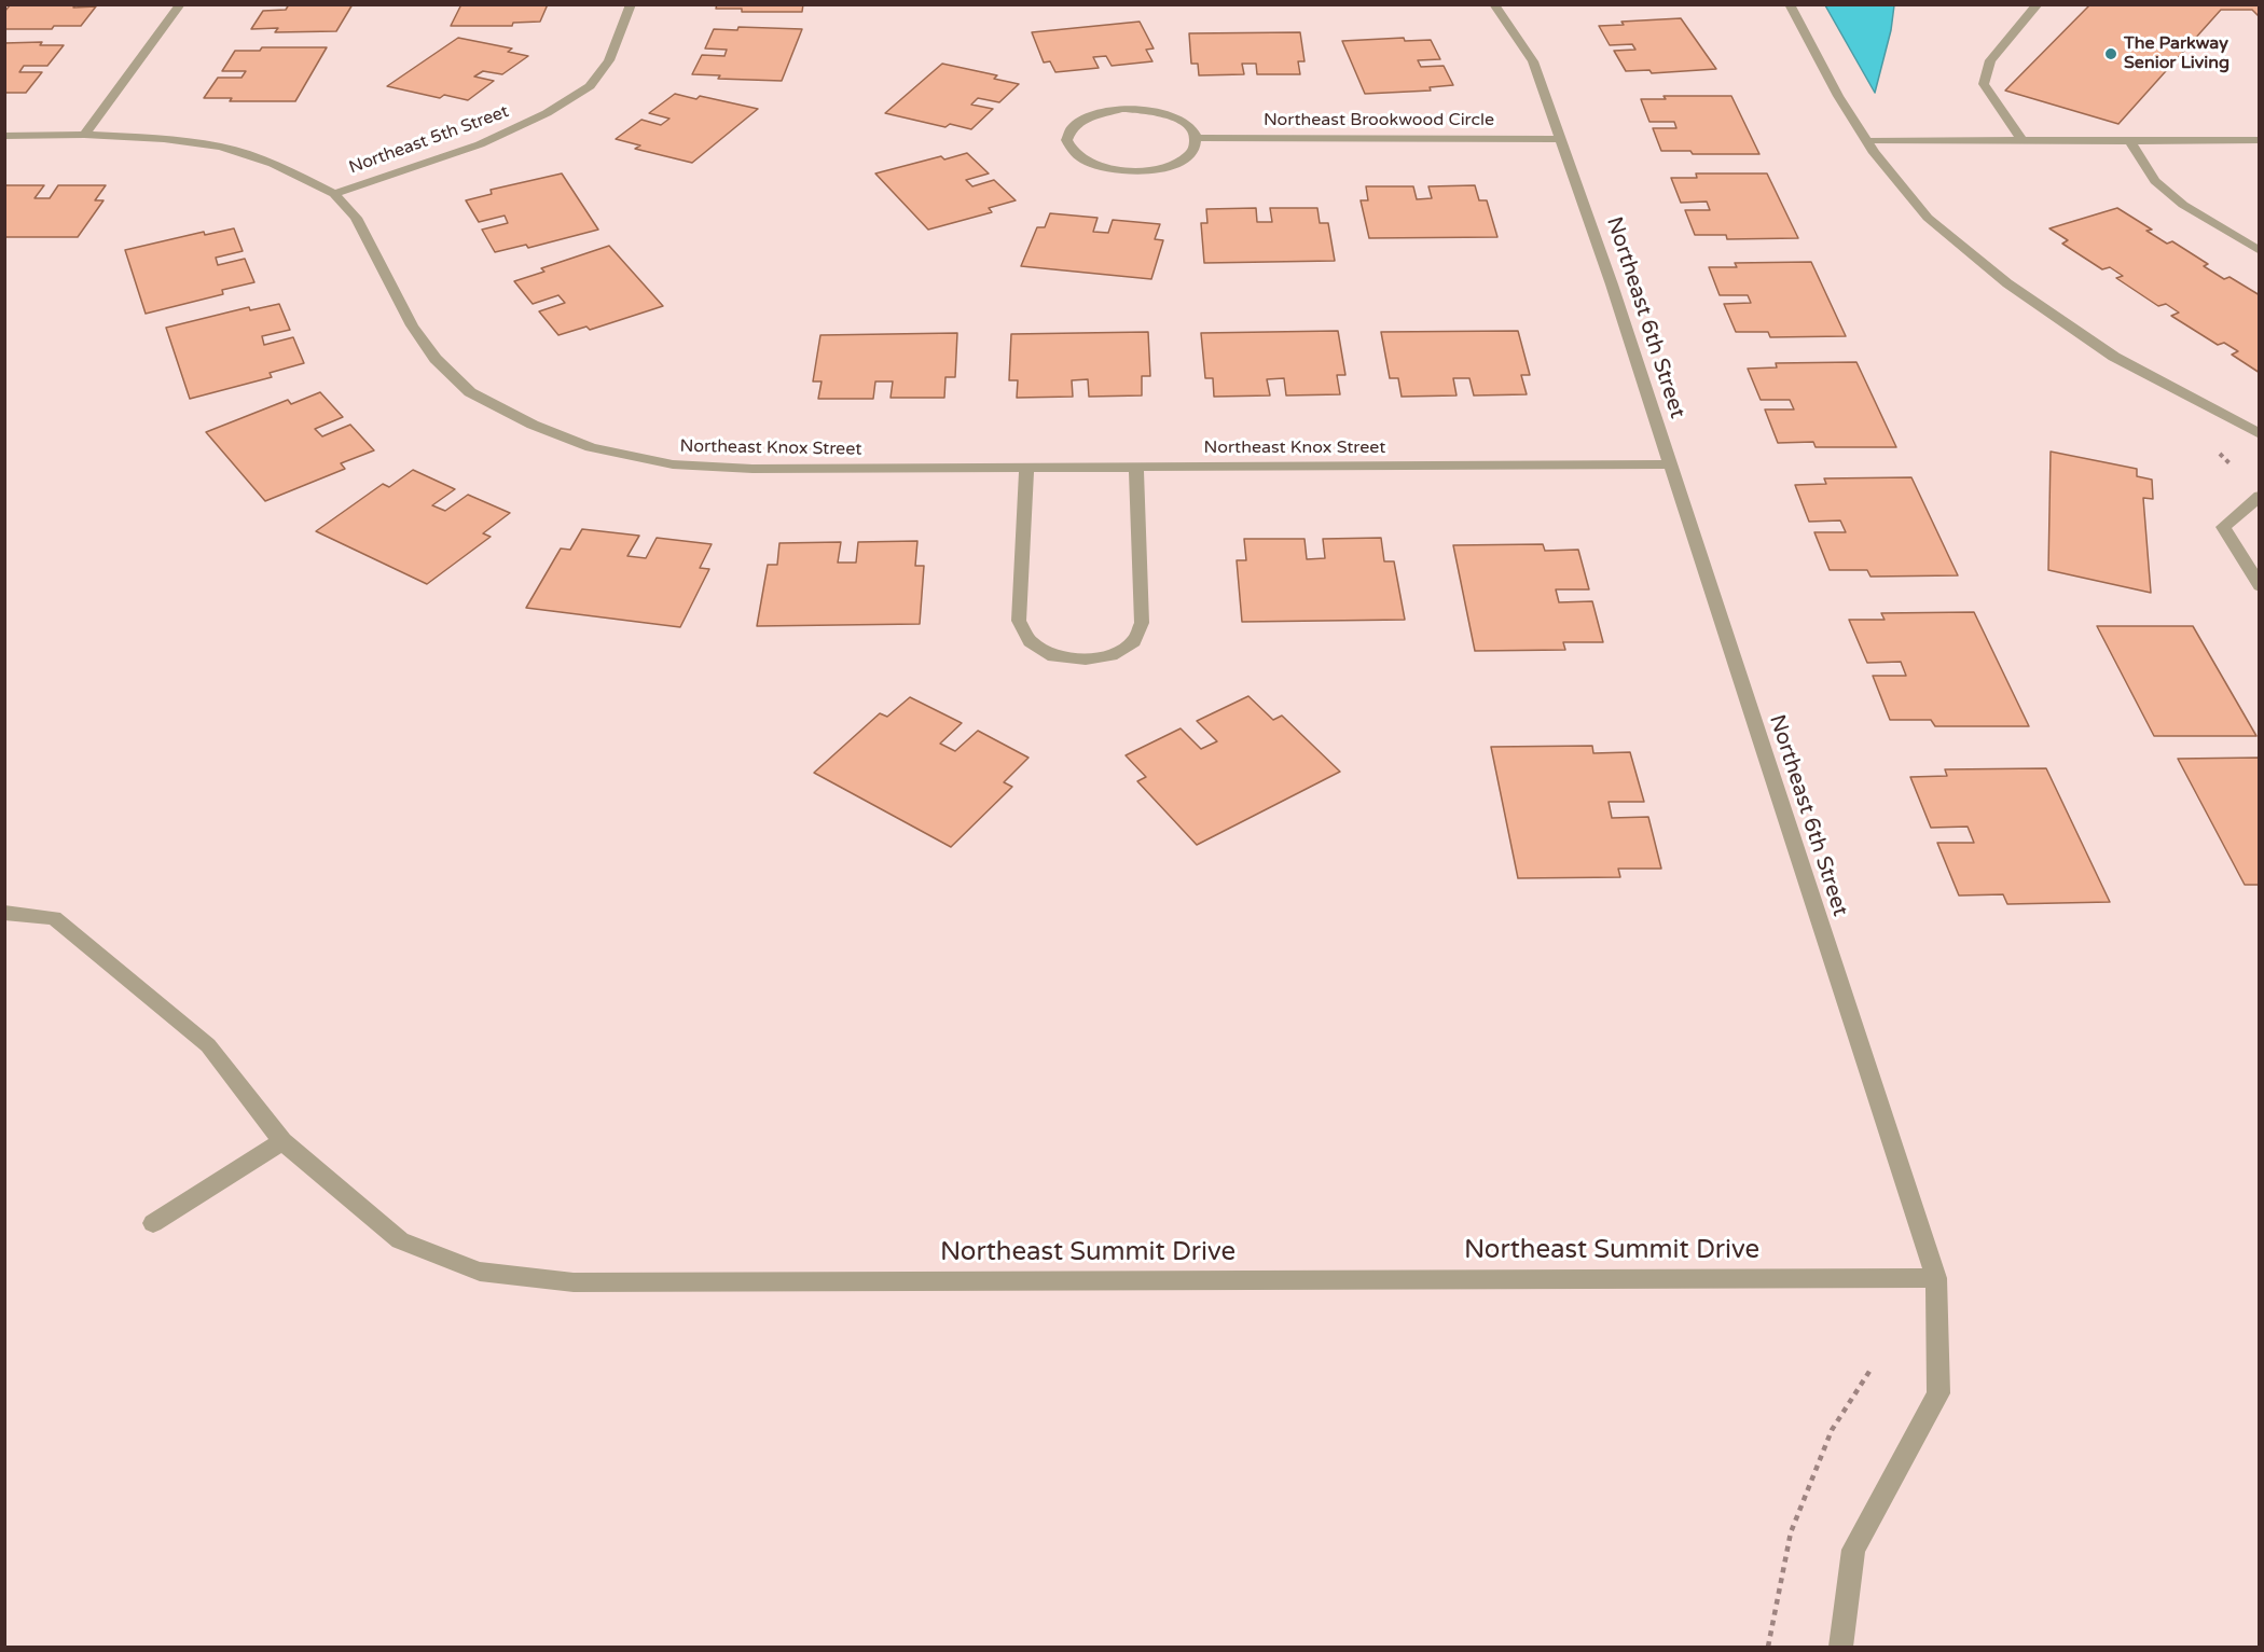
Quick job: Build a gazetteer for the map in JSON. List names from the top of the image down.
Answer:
{
  "streets": {
    "street": [
      "Northeast Brookwood Circle",
      "Northeast 5th Street",
      "Northeast 6th Street",
      "Northeast Knox Street",
      "Northeast Summit Drive"
    ]
  },
  "crossings": [
    ["Northeast Brookwood Circle", "Northeast 6th Street"],
    ["Northeast 5th Street", "Northeast Knox Street"],
    ["Northeast 6th Street", "Northeast Knox Street"],
    ["Northeast 6th Street", "Northeast Summit Drive"]
  ],
  "places": ["The Parkway Senior Living"]
}
